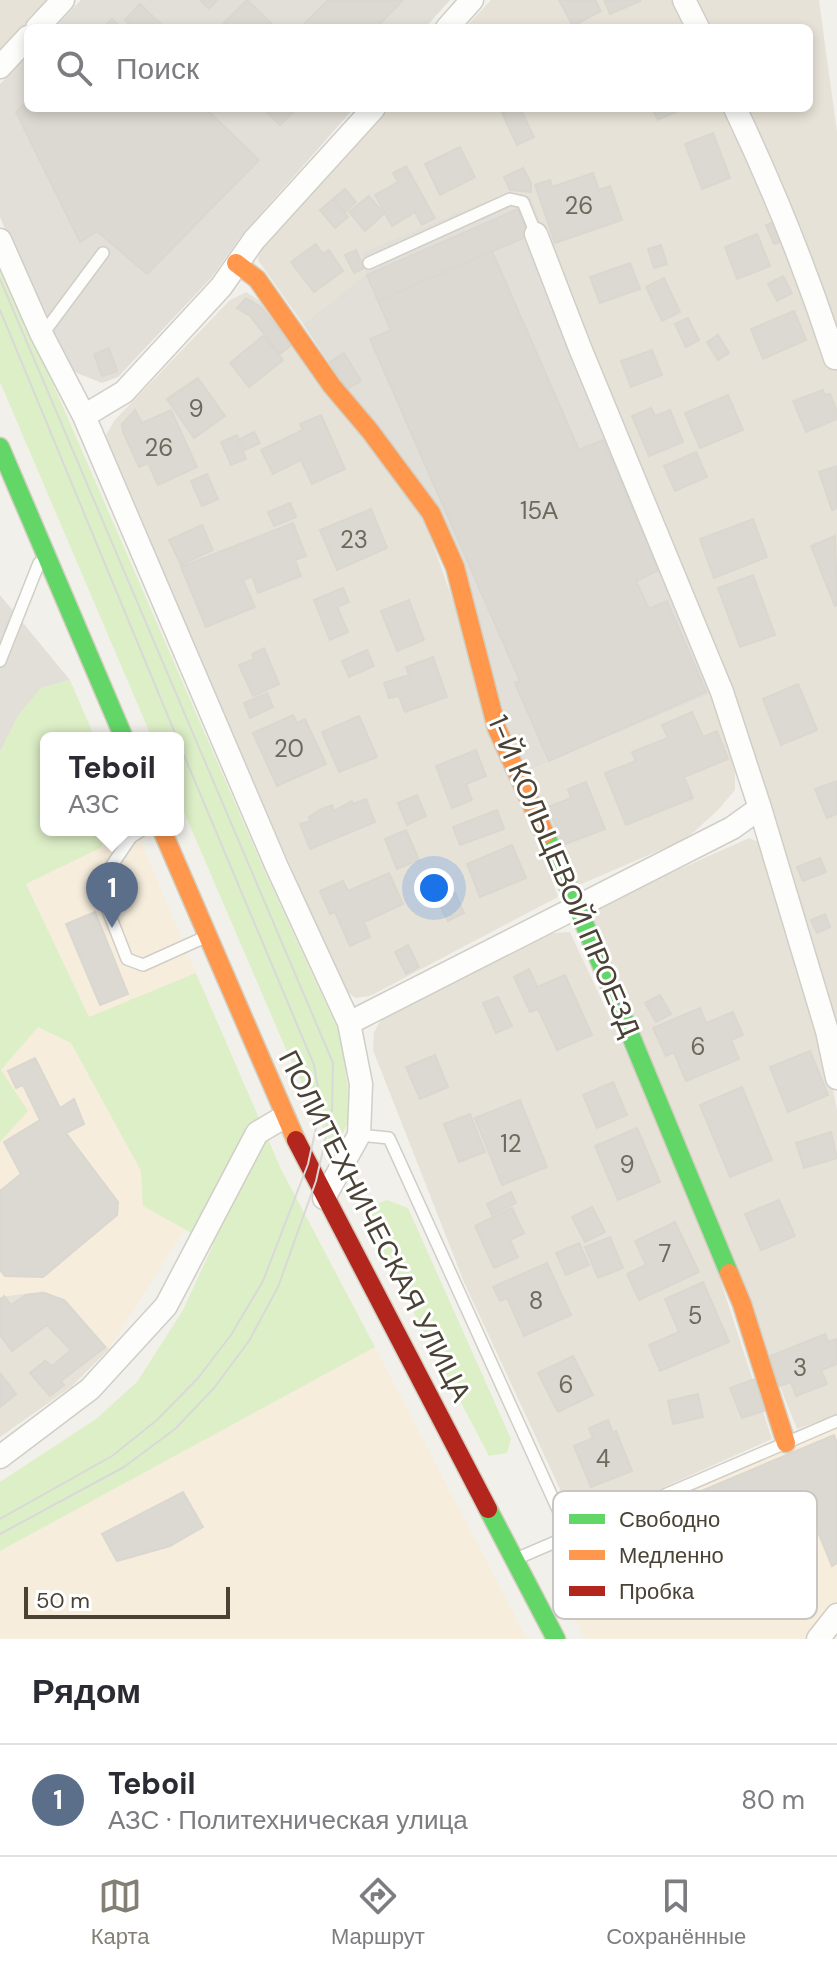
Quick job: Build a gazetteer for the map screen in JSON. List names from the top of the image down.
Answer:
{
  "streets": {
    "street": ["1-Й КОЛЬЦЕВОЙ ПРОЕЗД", "ПОЛИТЕХНИЧЕСКАЯ УЛИЦА"]
  },
  "house_numbers": [
    "26",
    "9",
    "26",
    "15А",
    "23",
    "20",
    "6",
    "12",
    "9",
    "7",
    "8",
    "5",
    "3",
    "6",
    "4"
  ],
  "legend": ["Свободно", "Медленно", "Пробка"],
  "scale_bar": "50 m",
  "page": {
    "search": "Поиск",
    "popup": ["Teboil", "АЗС"],
    "pins": "1",
    "scale": "50 m",
    "heading": "Рядом",
    "list": [
      {
        "mark": "1",
        "name": "Teboil",
        "note": "АЗС · Политехническая улица",
        "value": "80 m"
      }
    ],
    "nav": ["Карта", "Маршрут", "Сохранённые"]
  }
}
